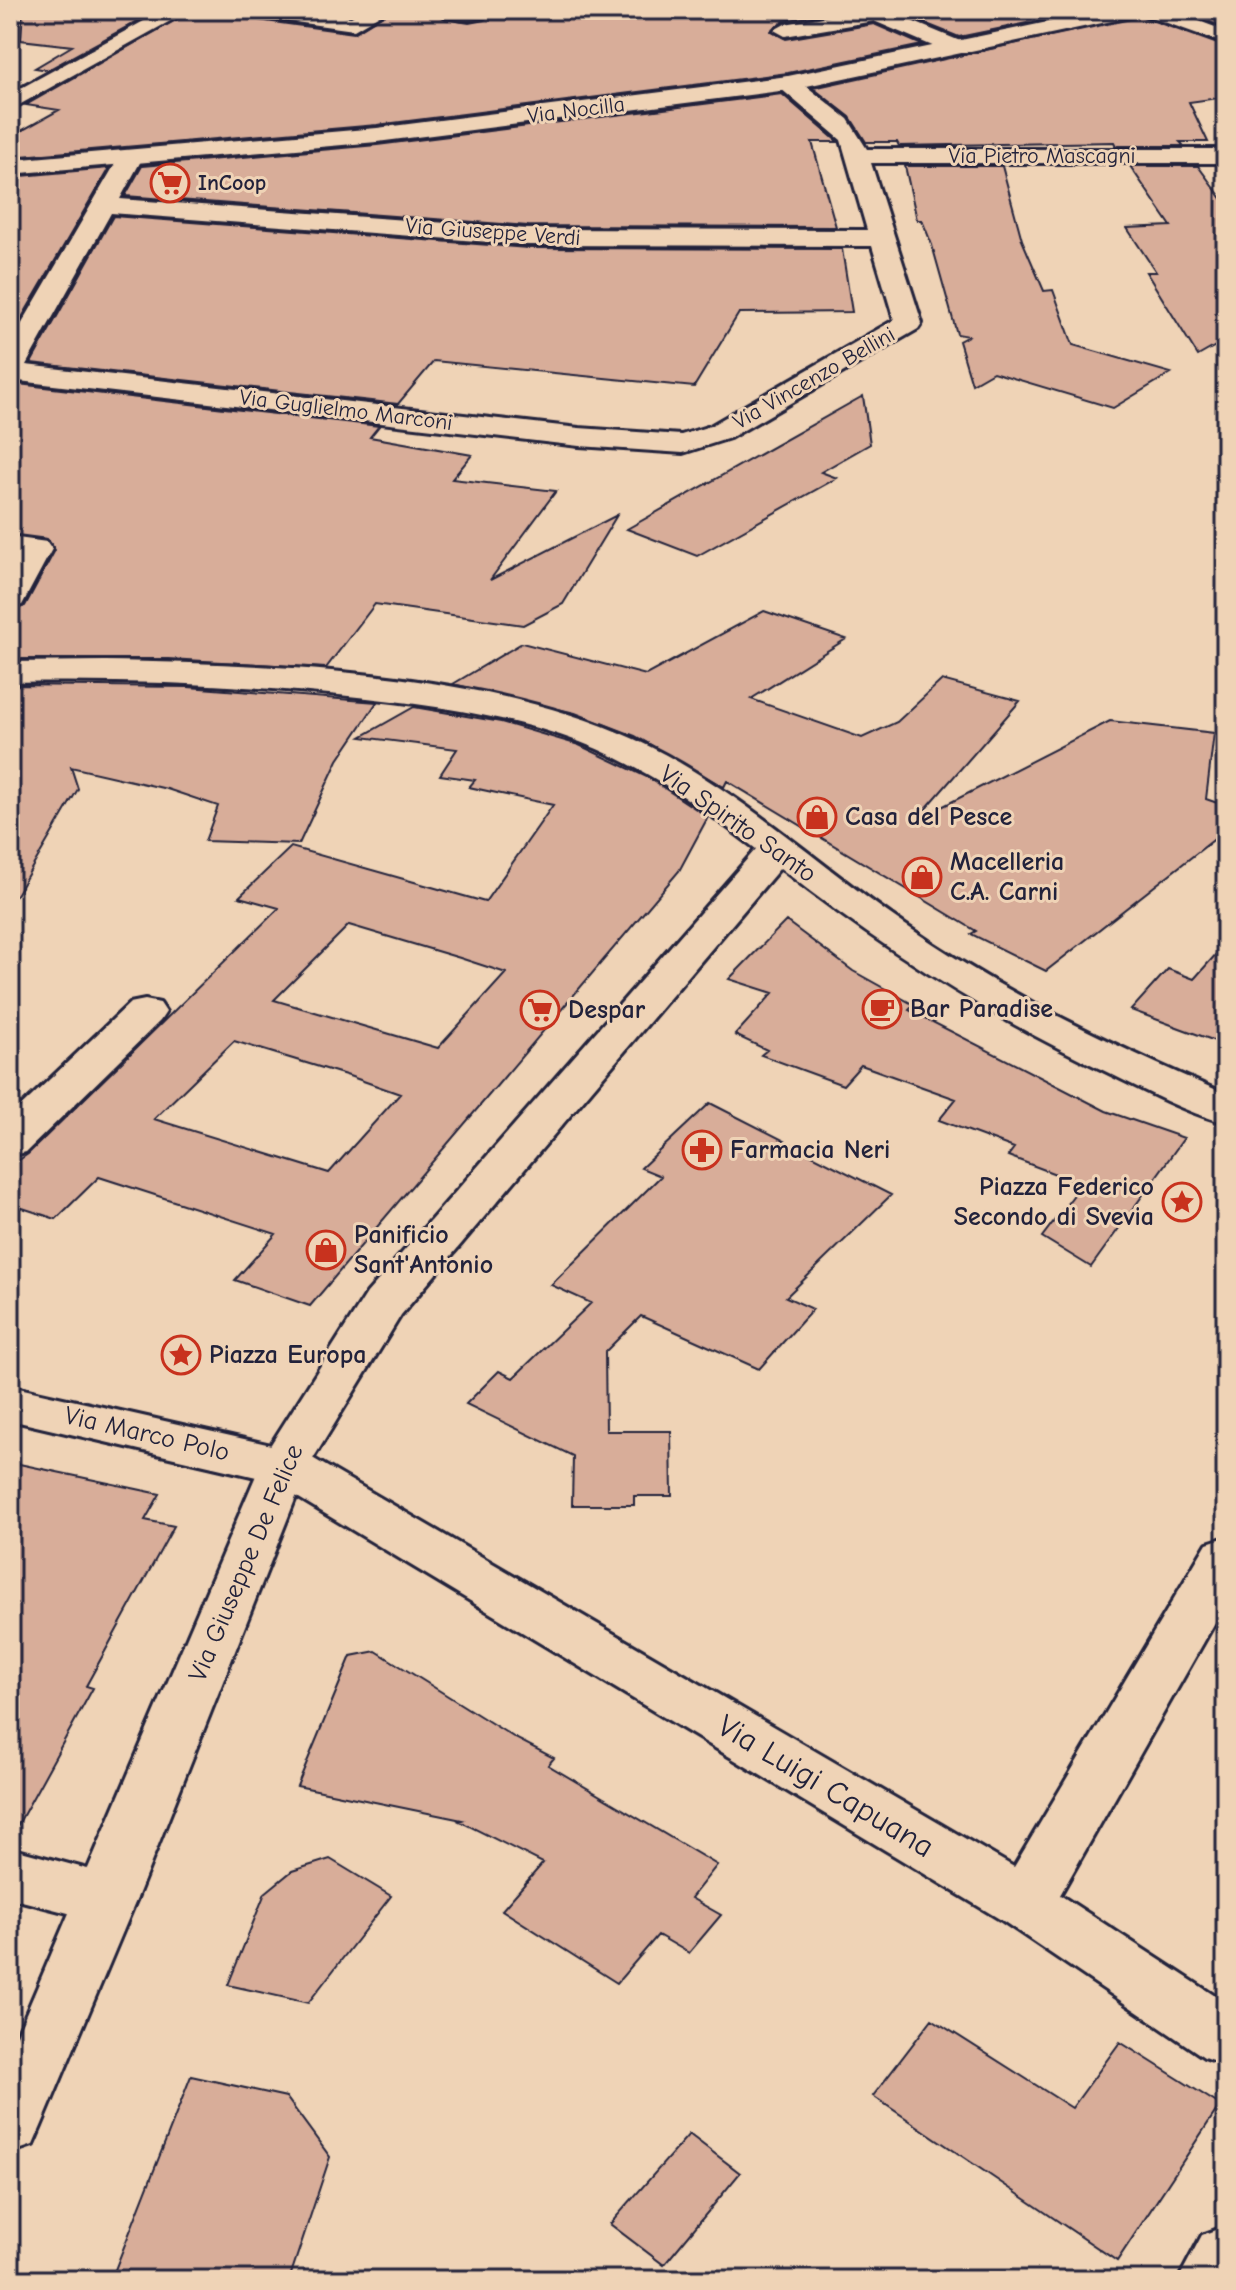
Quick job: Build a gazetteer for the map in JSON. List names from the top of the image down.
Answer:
{
  "streets": {
    "street": [
      "Via Nocilla",
      "Via Pietro Mascagni",
      "Via Giuseppe Verdi",
      "Via Vincenzo Bellini",
      "Via Guglielmo Marconi",
      "Via Spirito Santo",
      "Via Marco Polo",
      "Via Giuseppe De Felice",
      "Via Luigi Capuana"
    ]
  },
  "crossings": [
    ["Via Nocilla", "Via Vincenzo Bellini"],
    ["Via Pietro Mascagni", "Via Vincenzo Bellini"],
    ["Via Giuseppe Verdi", "Via Vincenzo Bellini"],
    ["Via Vincenzo Bellini", "Via Guglielmo Marconi"],
    ["Via Spirito Santo", "Via Giuseppe De Felice"],
    ["Via Marco Polo", "Via Giuseppe De Felice"],
    ["Via Marco Polo", "Via Luigi Capuana"],
    ["Via Giuseppe De Felice", "Via Luigi Capuana"]
  ],
  "places": {
    "supermarket": ["InCoop", "Despar"],
    "shop": ["Casa del Pesce", "Macelleria C.A. Carni", "Panificio Sant'Antonio"],
    "cafe": ["Bar Paradise"],
    "pharmacy": ["Farmacia Neri"],
    "place": ["Piazza Federico Secondo di Svevia", "Piazza Europa"]
  }
}
